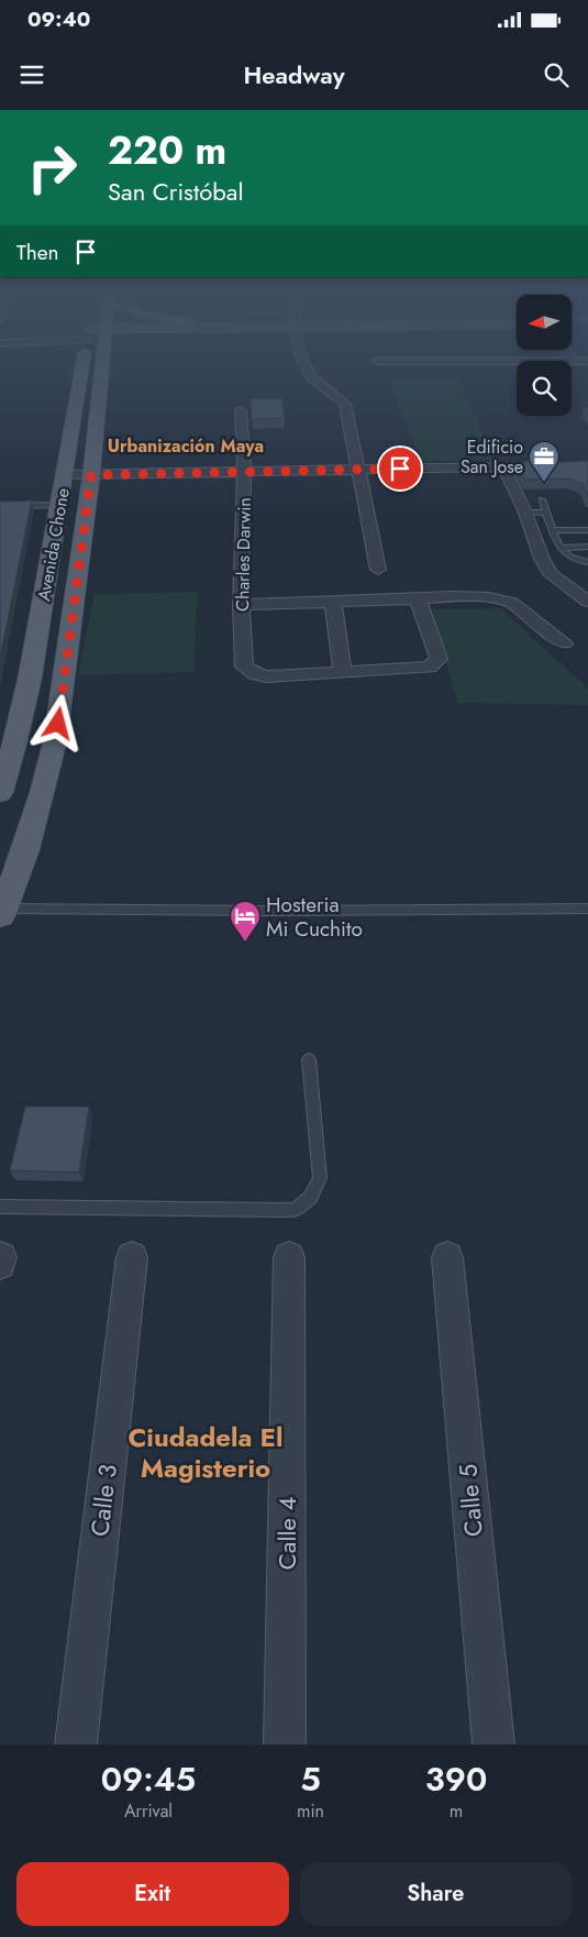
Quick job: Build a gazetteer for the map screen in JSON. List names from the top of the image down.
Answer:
{
  "streets": {
    "main road": ["Avenida Chone"],
    "street": [
      "Charles Darwin",
      "Calle 3",
      "Calle 5",
      "Calle 4"
    ]
  },
  "districts": ["Urbanización Maya", "Ciudadela El Magisterio"],
  "places": {
    "office": ["Edificio San Jose"],
    "hotel": ["Hosteria Mi Cuchito"]
  },
  "north": "left",
  "page": {
    "status": "09:40",
    "header": "Headway",
    "turn": ["220 m", "San Cristóbal"],
    "then": "Then",
    "eta": [
      "09:45",
      "Arrival",
      "5",
      "min",
      "390",
      "m"
    ],
    "buttons": ["Exit", "Share"]
  }
}
